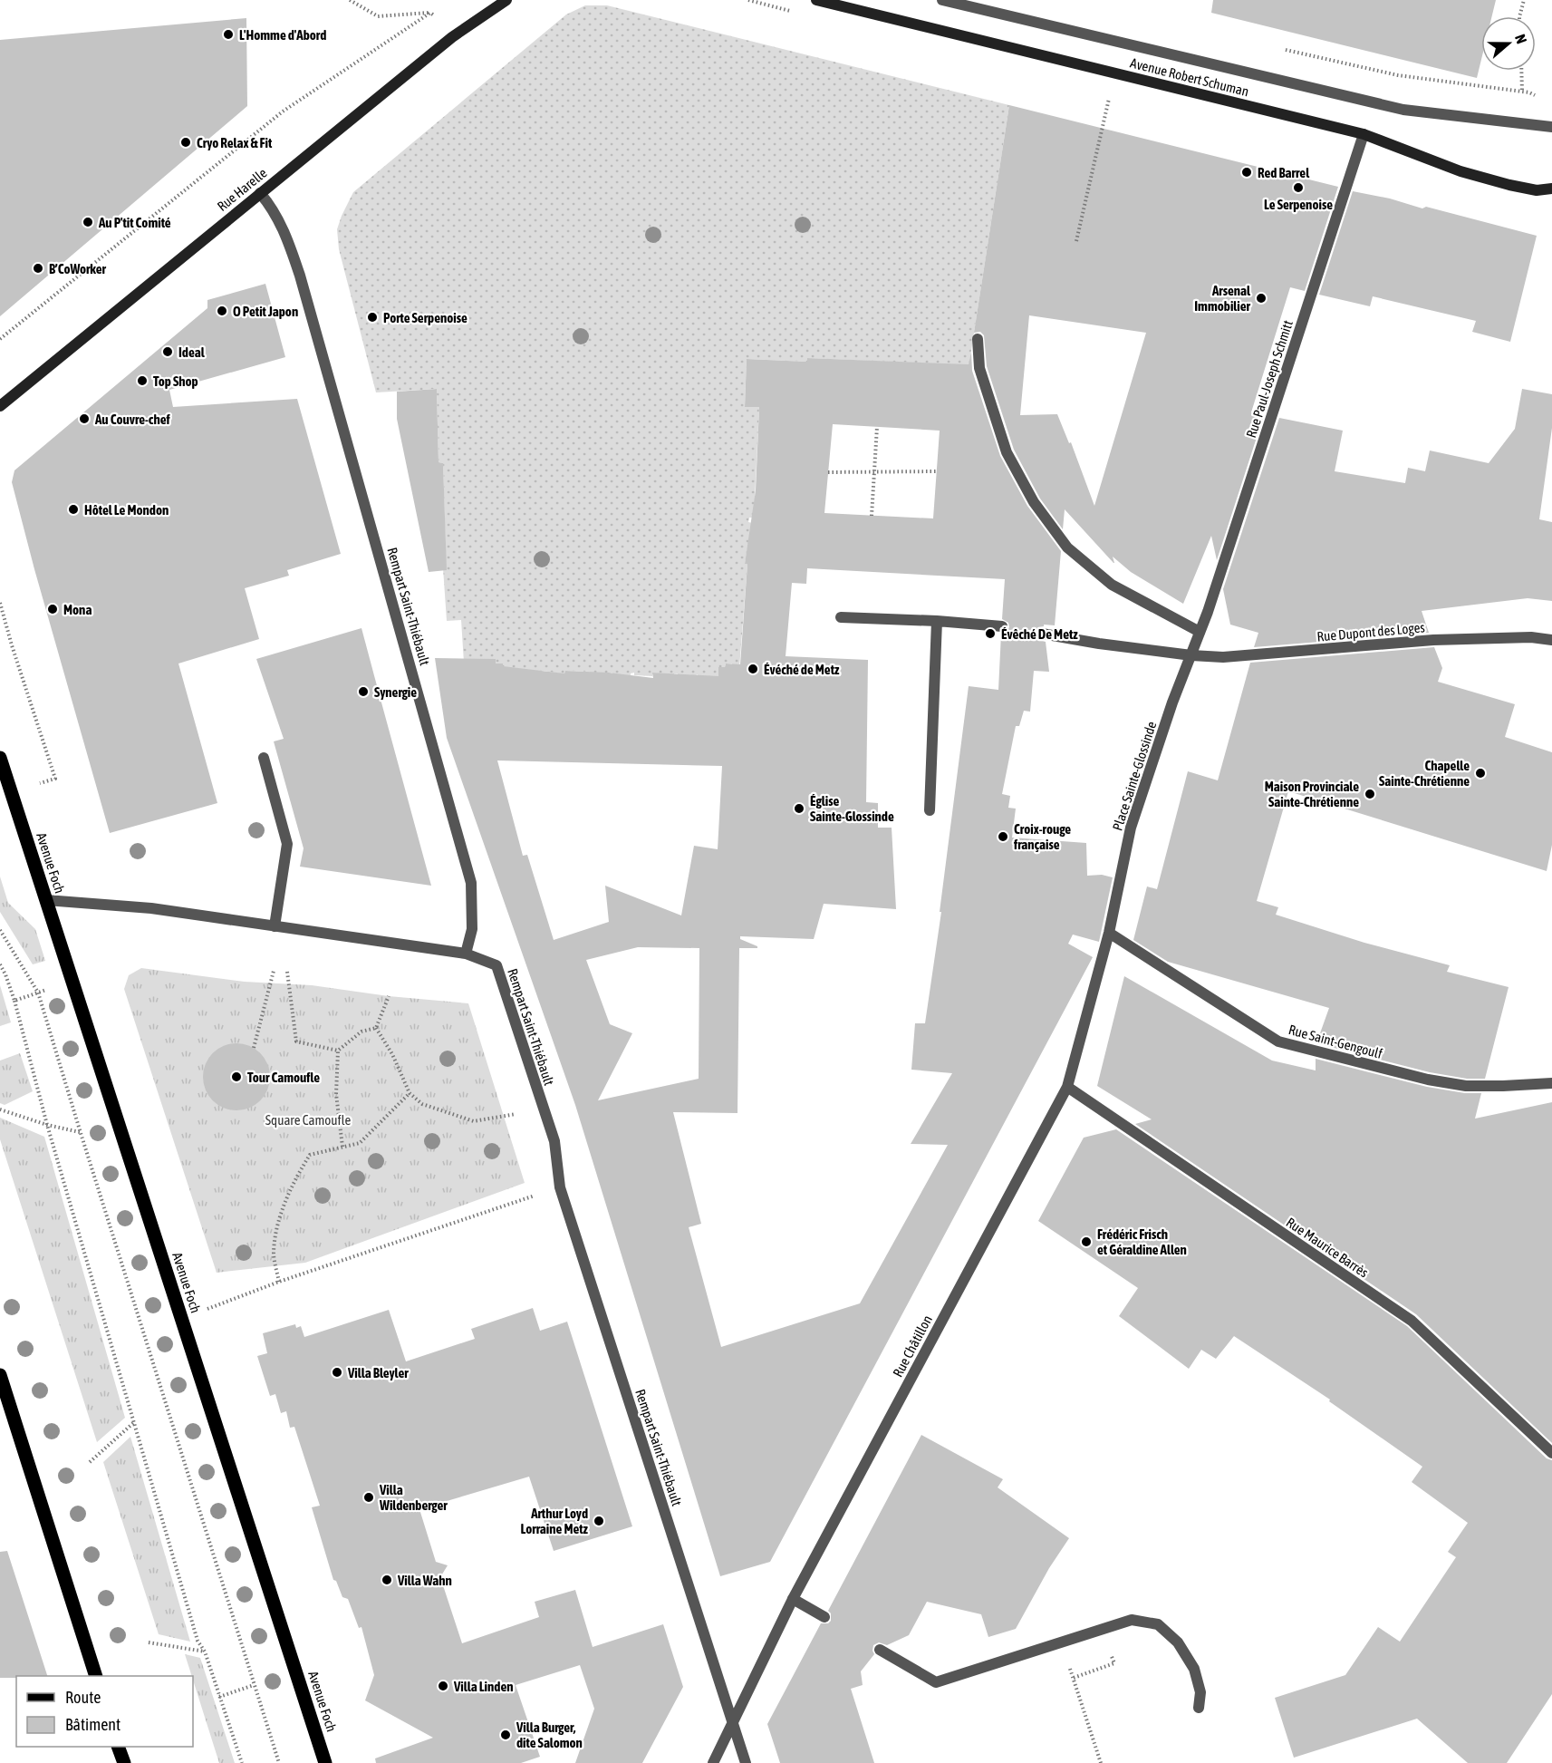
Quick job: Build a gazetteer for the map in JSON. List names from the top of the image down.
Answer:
{
  "streets": {
    "main road": ["Avenue Foch"],
    "street": [
      "Avenue Robert Schuman",
      "Rue Harelle",
      "Rue Paul-Joseph Schmitt",
      "Rempart Saint-Thiébault",
      "Rue Dupont des Loges",
      "Place Sainte-Glossinde",
      "Rue Saint-Gengoulf",
      "Rue Maurice Barrès",
      "Rue Châtillon"
    ]
  },
  "crossings": [
    ["Avenue Robert Schuman", "Rue Paul-Joseph Schmitt"],
    ["Rue Harelle", "Rempart Saint-Thiébault"],
    ["Rue Paul-Joseph Schmitt", "Place Sainte-Glossinde"],
    ["Rempart Saint-Thiébault", "Rue Châtillon"],
    ["Rue Dupont des Loges", "Place Sainte-Glossinde"],
    ["Place Sainte-Glossinde", "Rue Saint-Gengoulf"],
    ["Place Sainte-Glossinde", "Rue Châtillon"],
    ["Rue Saint-Gengoulf", "Rue Châtillon"],
    ["Rue Maurice Barrès", "Rue Châtillon"]
  ],
  "parks": ["Square Camoufle"],
  "places": [
    "L'Homme d'Abord",
    "Cryo Relax & Fit",
    "Red Barrel",
    "Le Serpenoise",
    "Au P'tit Comité",
    "B’CoWorker",
    "Arsenal Immobilier",
    "O Petit Japon",
    "Porte Serpenoise",
    "Ideal",
    "Top Shop",
    "Au Couvre-chef",
    "Hôtel Le Mondon",
    "Mona",
    "Évêché De Metz",
    "Évéché de Metz",
    "Synergie",
    "Chapelle Sainte-Chrétienne",
    "Maison Provinciale Sainte-Chrétienne",
    "Église Sainte-Glossinde",
    "Croix-rouge française",
    "Tour Camoufle",
    "Frédéric Frisch et Géraldine Allen",
    "Villa Bleyler",
    "Villa Wildenberger",
    "Arthur Loyd Lorraine Metz",
    "Villa Wahn",
    "Villa Linden",
    "Villa Burger, dite Salomon"
  ],
  "legend": ["Route", "Bâtiment"],
  "north": "right"
}
